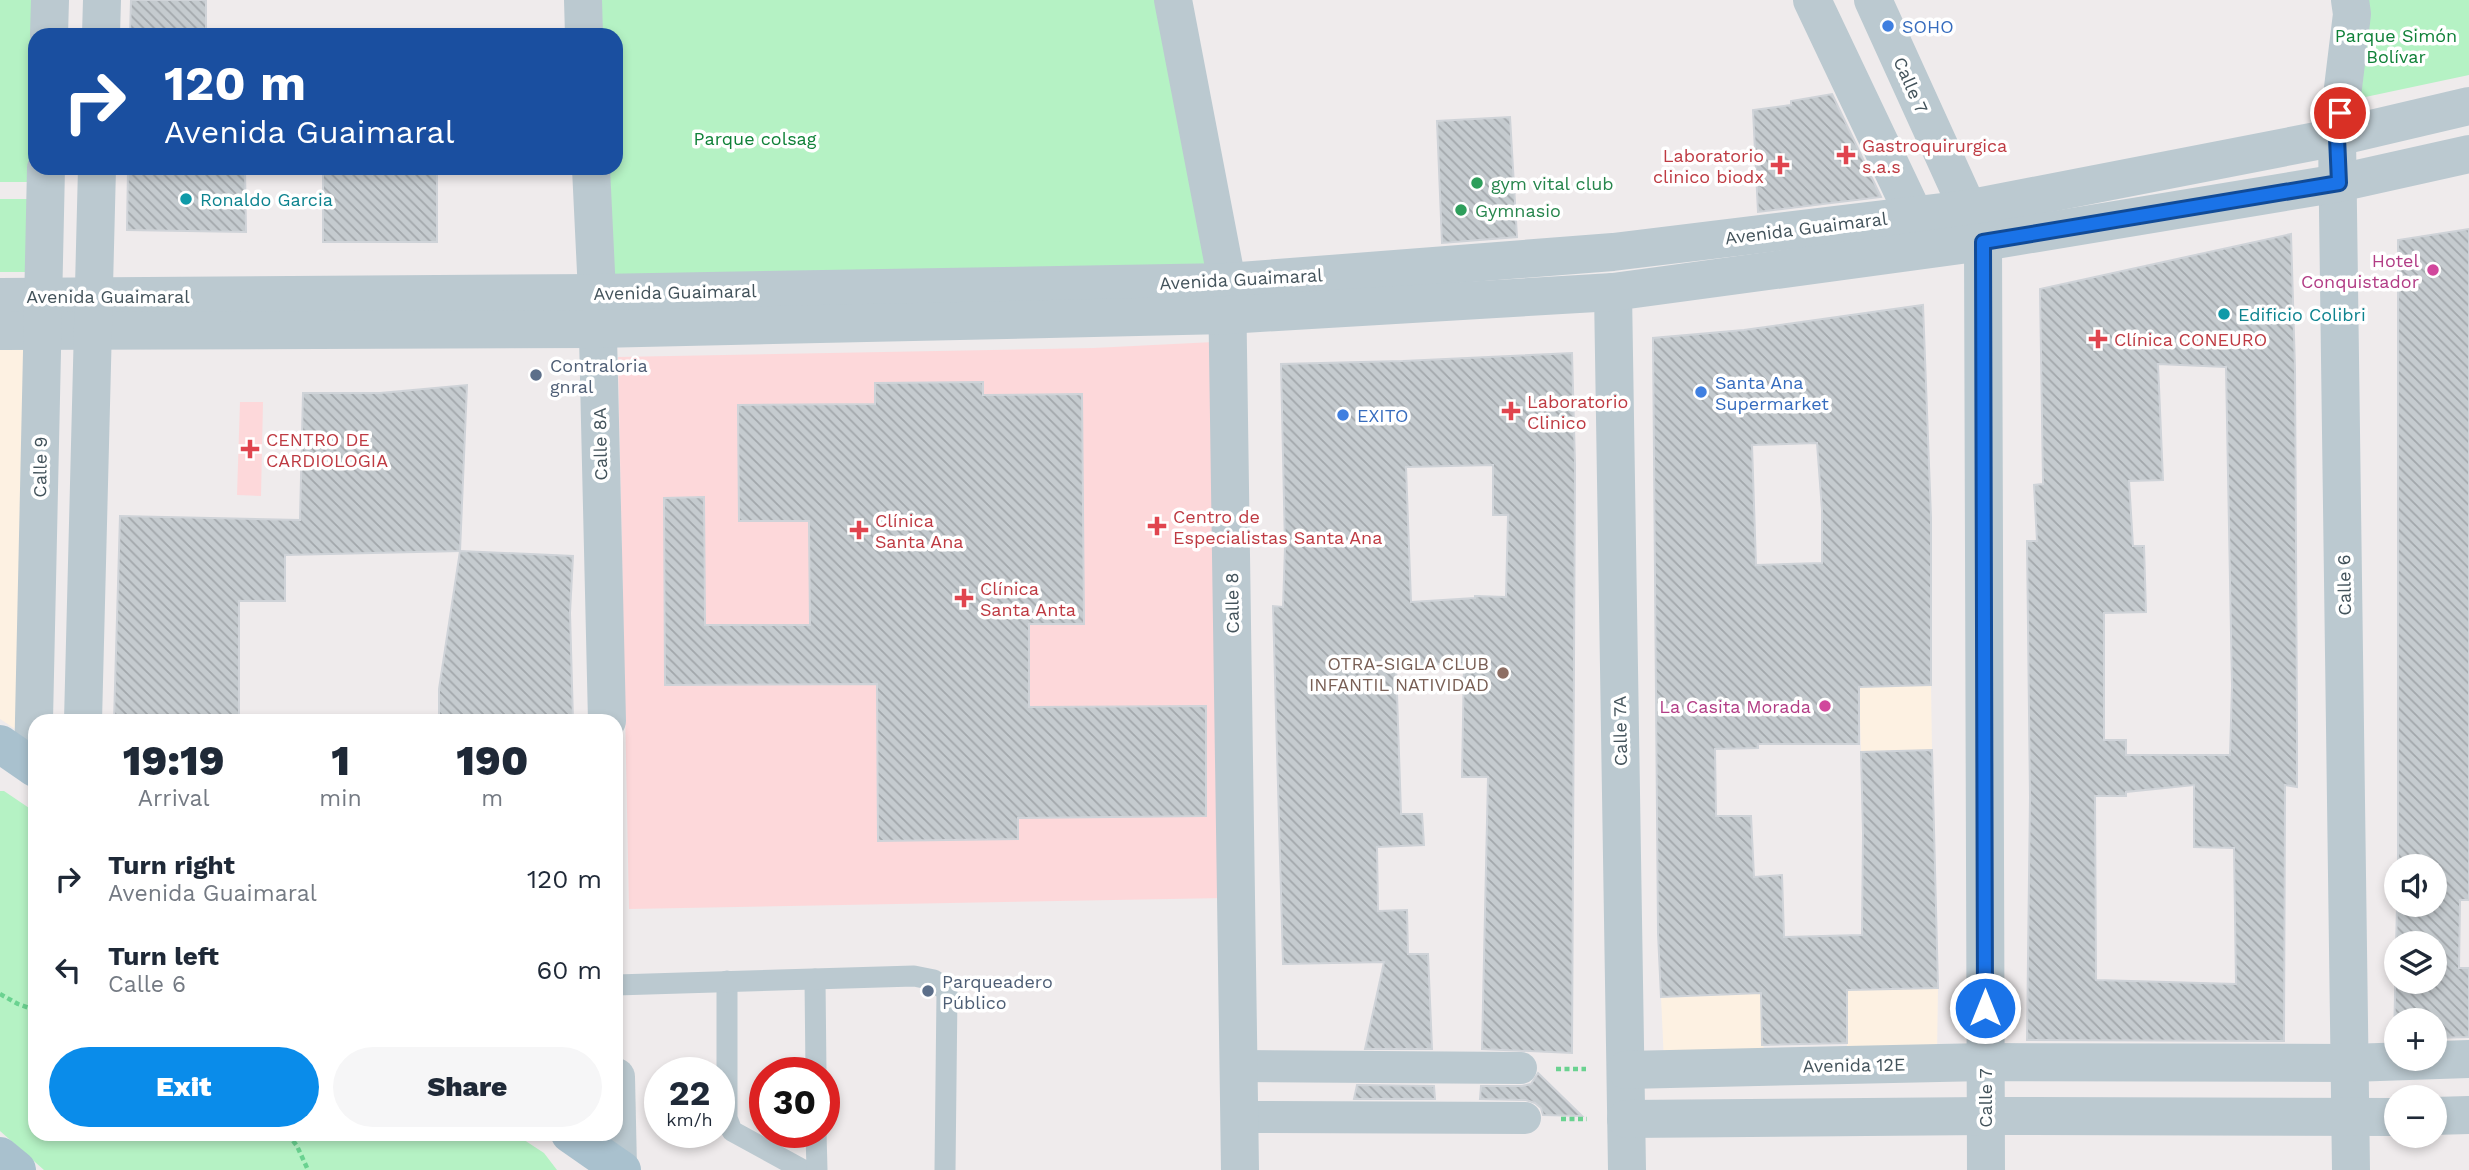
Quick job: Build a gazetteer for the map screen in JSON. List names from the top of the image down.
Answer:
{
  "streets": {
    "street": [
      "Calle 7",
      "Avenida Guaimaral",
      "Calle 8A",
      "Calle 9",
      "Calle 6",
      "Calle 8",
      "Calle 7A",
      "Avenida 12E"
    ]
  },
  "crossings": [
    ["Calle 7", "Avenida Guaimaral"],
    ["Calle 7", "Avenida 12E"],
    ["Avenida Guaimaral", "Calle 8A"],
    ["Avenida Guaimaral", "Calle 9"],
    ["Avenida Guaimaral", "Calle 6"],
    ["Avenida Guaimaral", "Calle 8"],
    ["Avenida Guaimaral", "Calle 7A"],
    ["Calle 6", "Avenida 12E"],
    ["Calle 7A", "Avenida 12E"]
  ],
  "parks": ["Parque Simón Bolívar", "Parque colsag"],
  "places": {
    "other": [
      "SOHO",
      "gym vital club",
      "Ronaldo Garcia",
      "Gymnasio",
      "Hotel Conquistador",
      "Edificio Colibri",
      "Contraloria gnral",
      "Santa Ana Supermarket",
      "EXITO",
      "OTRA-SIGLA CLUB INFANTIL NATIVIDAD",
      "La Casita Morada",
      "Parqueadero Público"
    ],
    "health": [
      "Gastroquirurgica s.a.s",
      "Laboratorio clinico biodx",
      "Clínica CONEURO",
      "Laboratorio Clinico",
      "CENTRO DE CARDIOLOGIA",
      "Centro de Especialistas Santa Ana",
      "Clínica Santa Ana",
      "Clínica Santa Anta"
    ]
  },
  "page": {
    "turn": ["120 m", "Avenida Guaimaral"],
    "eta": [
      "19:19",
      "Arrival",
      "1",
      "min",
      "190",
      "m"
    ],
    "list": [
      {
        "name": "Turn right",
        "note": "Avenida Guaimaral",
        "value": "120 m"
      },
      {
        "name": "Turn left",
        "note": "Calle 6",
        "value": "60 m"
      }
    ],
    "map_buttons": ["+", "−"],
    "buttons": ["Exit", "Share"],
    "speed": "22 km/h",
    "limit": "30"
  }
}
